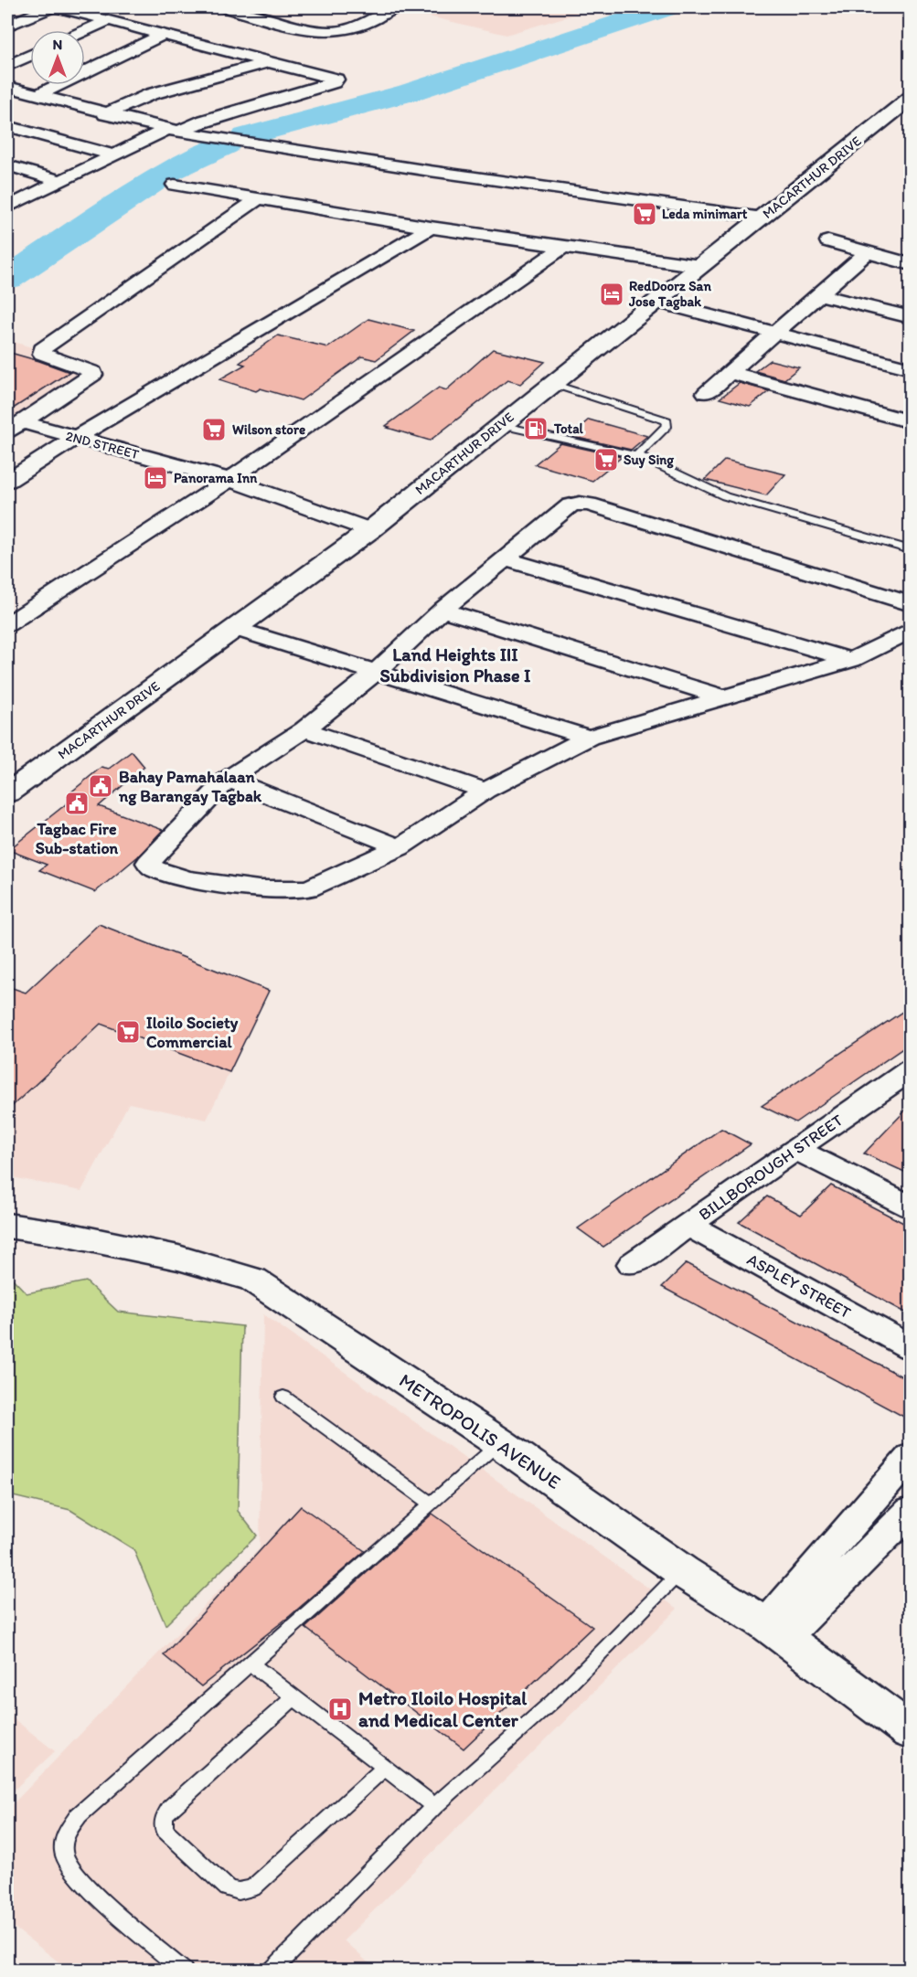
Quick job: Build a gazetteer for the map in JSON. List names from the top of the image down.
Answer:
{
  "streets": {
    "main road": ["MACARTHUR DRIVE", "METROPOLIS AVENUE"],
    "street": ["2ND STREET", "BILLBOROUGH STREET", "ASPLEY STREET"]
  },
  "crossings": [
    ["MACARTHUR DRIVE", "2ND STREET"],
    ["BILLBOROUGH STREET", "ASPLEY STREET"]
  ],
  "districts": ["Land Heights III Subdivision Phase I"],
  "places": {
    "supermarket": [
      "Leda minimart",
      "Wilson store",
      "Suy Sing",
      "Iloilo Society Commercial"
    ],
    "hotel": ["RedDoorz San Jose Tagbak", "Panorama Inn"],
    "fuel station": ["Total"],
    "public building": ["Bahay Pamahalaan ng Barangay Tagbak", "Tagbac Fire Sub-station"],
    "hospital": ["Metro Iloilo Hospital and Medical Center"]
  },
  "north": "top"
}
